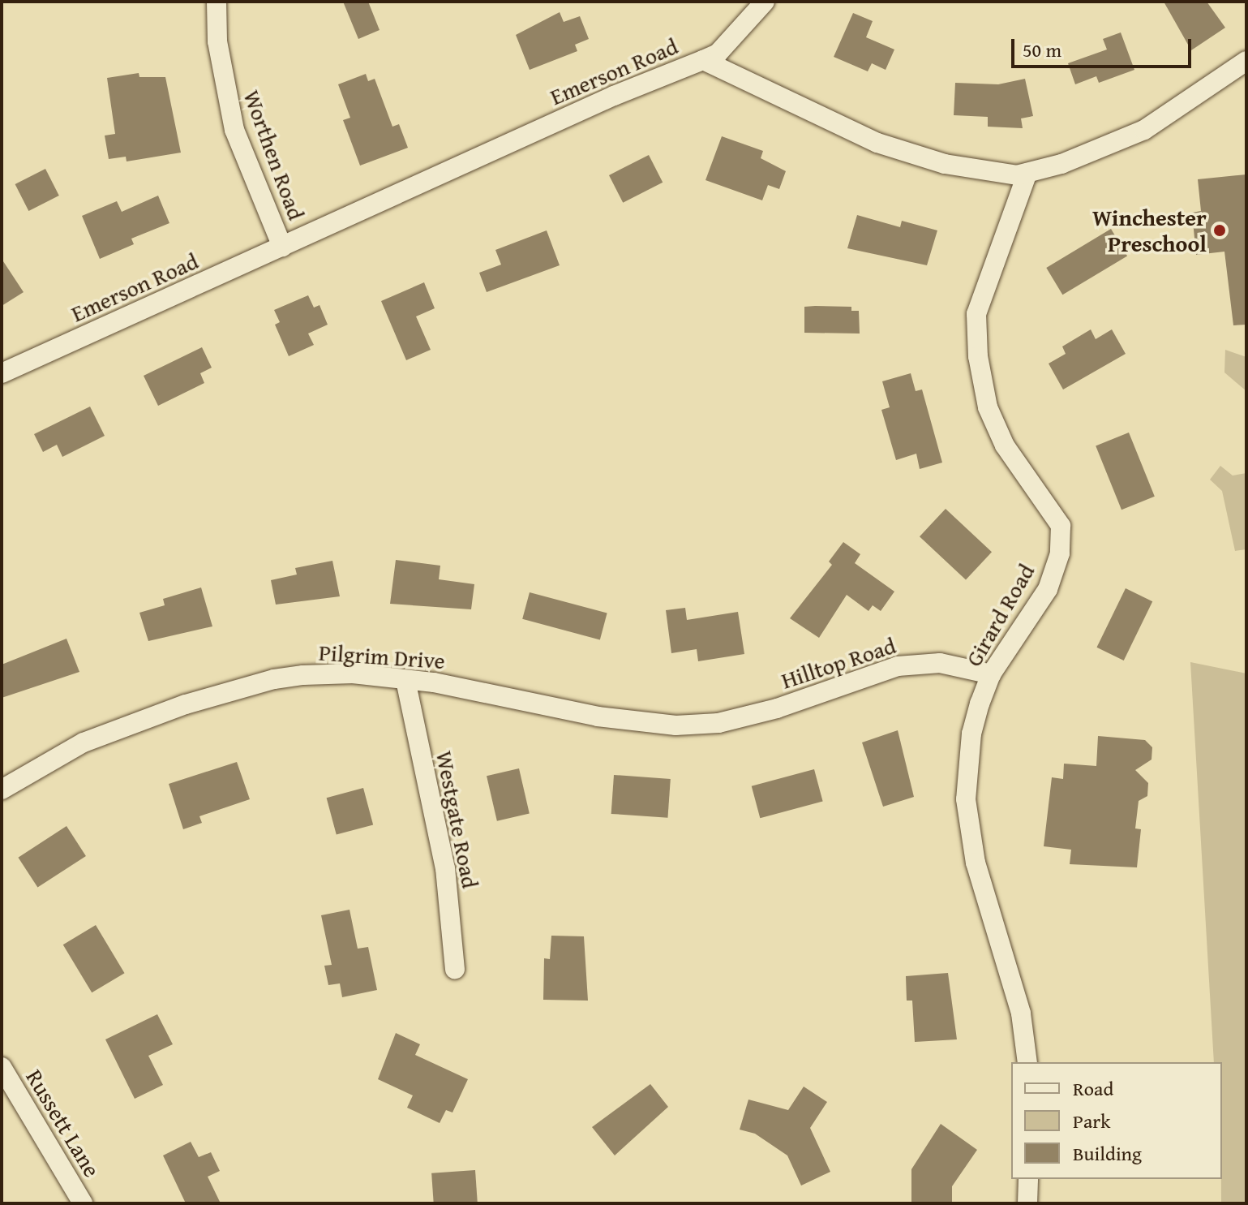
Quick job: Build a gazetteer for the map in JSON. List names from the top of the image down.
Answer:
{
  "streets": {
    "street": [
      "Emerson Road",
      "Worthen Road",
      "Girard Road",
      "Pilgrim Drive",
      "Hilltop Road",
      "Westgate Road",
      "Russett Lane"
    ]
  },
  "crossings": [
    ["Emerson Road", "Worthen Road"],
    ["Emerson Road", "Girard Road"],
    ["Girard Road", "Hilltop Road"],
    ["Pilgrim Drive", "Hilltop Road"],
    ["Pilgrim Drive", "Westgate Road"]
  ],
  "places": ["Winchester Preschool"],
  "legend": ["Road", "Park", "Building"],
  "scale_bar": "50 m"
}
